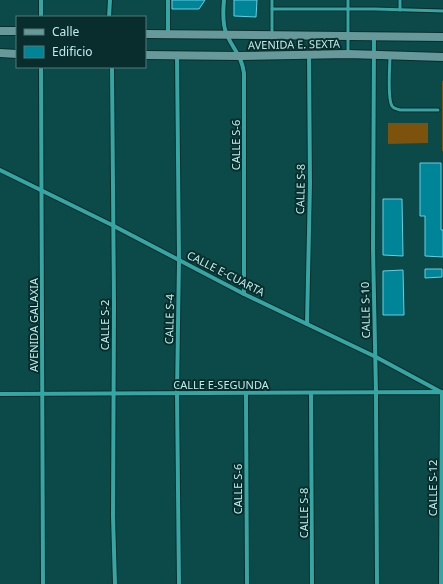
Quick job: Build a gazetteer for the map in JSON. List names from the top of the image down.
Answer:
{
  "streets": {
    "street": [
      "AVENIDA E. SEXTA",
      "CALLE S-6",
      "CALLE S-8",
      "CALLE E-CUARTA",
      "CALLE S-10",
      "CALLE S-4",
      "AVENIDA GALAXIA",
      "CALLE S-2",
      "CALLE E-SEGUNDA",
      "CALLE S-12"
    ]
  },
  "crossings": [
    ["AVENIDA E. SEXTA", "CALLE S-6"],
    ["AVENIDA E. SEXTA", "CALLE S-8"],
    ["AVENIDA E. SEXTA", "CALLE S-10"],
    ["AVENIDA E. SEXTA", "CALLE S-4"],
    ["CALLE S-6", "CALLE E-CUARTA"],
    ["CALLE S-6", "CALLE E-SEGUNDA"],
    ["CALLE S-8", "CALLE E-CUARTA"],
    ["CALLE S-8", "CALLE E-SEGUNDA"],
    ["CALLE E-CUARTA", "CALLE S-10"],
    ["CALLE E-CUARTA", "CALLE S-4"],
    ["CALLE E-CUARTA", "AVENIDA GALAXIA"],
    ["CALLE E-CUARTA", "CALLE S-2"],
    ["CALLE E-CUARTA", "CALLE E-SEGUNDA"],
    ["CALLE E-CUARTA", "CALLE S-12"],
    ["CALLE S-10", "CALLE E-SEGUNDA"],
    ["CALLE S-4", "CALLE E-SEGUNDA"],
    ["AVENIDA GALAXIA", "CALLE E-SEGUNDA"],
    ["CALLE S-2", "CALLE E-SEGUNDA"],
    ["CALLE E-SEGUNDA", "CALLE S-12"]
  ],
  "legend": ["Calle", "Edificio"]
}
